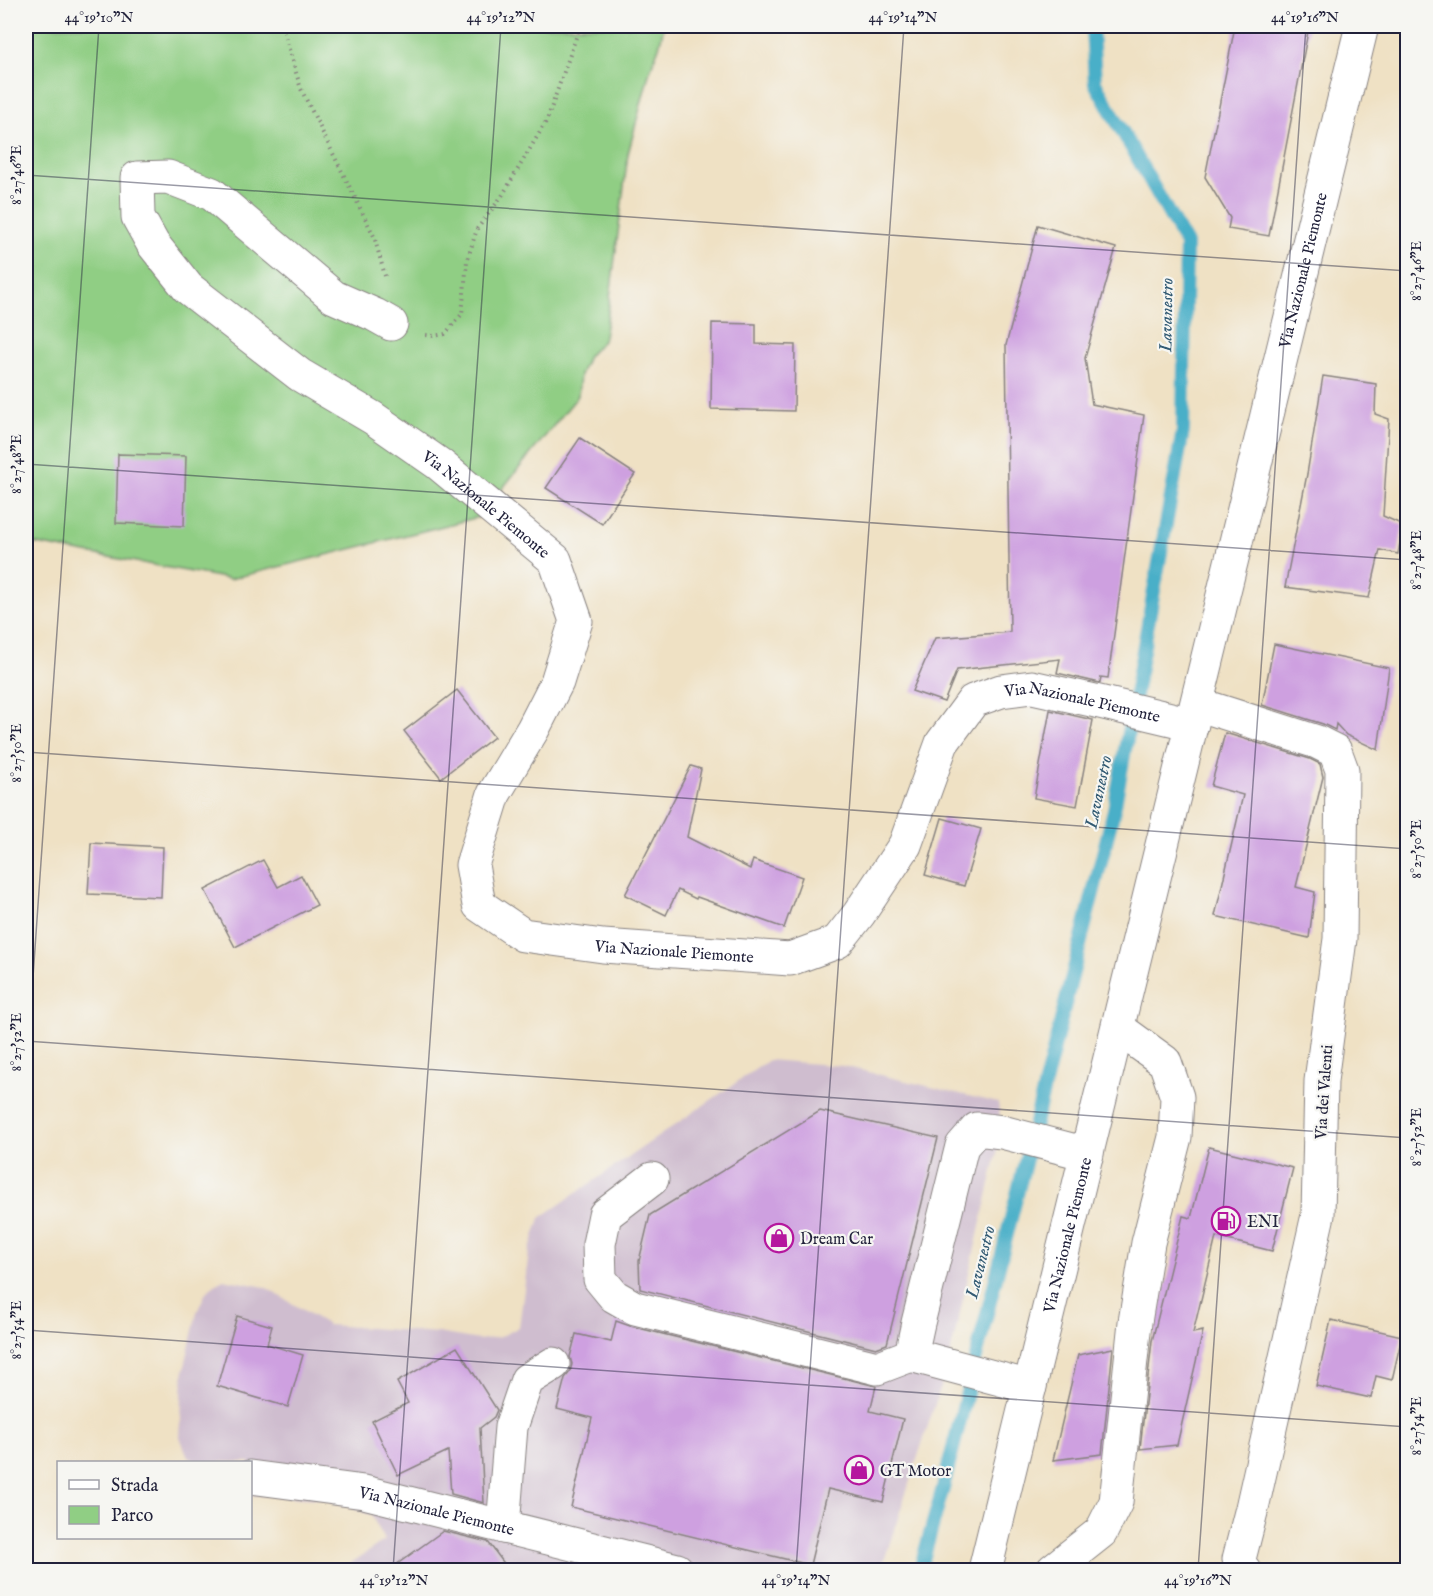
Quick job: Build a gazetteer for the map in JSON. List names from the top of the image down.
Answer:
{
  "streets": {
    "street": ["Via Nazionale Piemonte", "Via dei Valenti"]
  },
  "crossings": [
    ["Via Nazionale Piemonte", "Via dei Valenti"]
  ],
  "water": ["Lavanestro"],
  "places": {
    "fuel station": ["ENI"],
    "shop": ["Dream Car", "GT Motor"]
  },
  "legend": ["Strada", "Parco"],
  "coordinates": [
    "44°19'10\"N",
    "44°19'12\"N",
    "44°19'14\"N",
    "44°19'16\"N",
    "8°27'46\"E",
    "8°27'48\"E",
    "8°27'50\"E",
    "8°27'52\"E",
    "8°27'54\"E"
  ]
}
